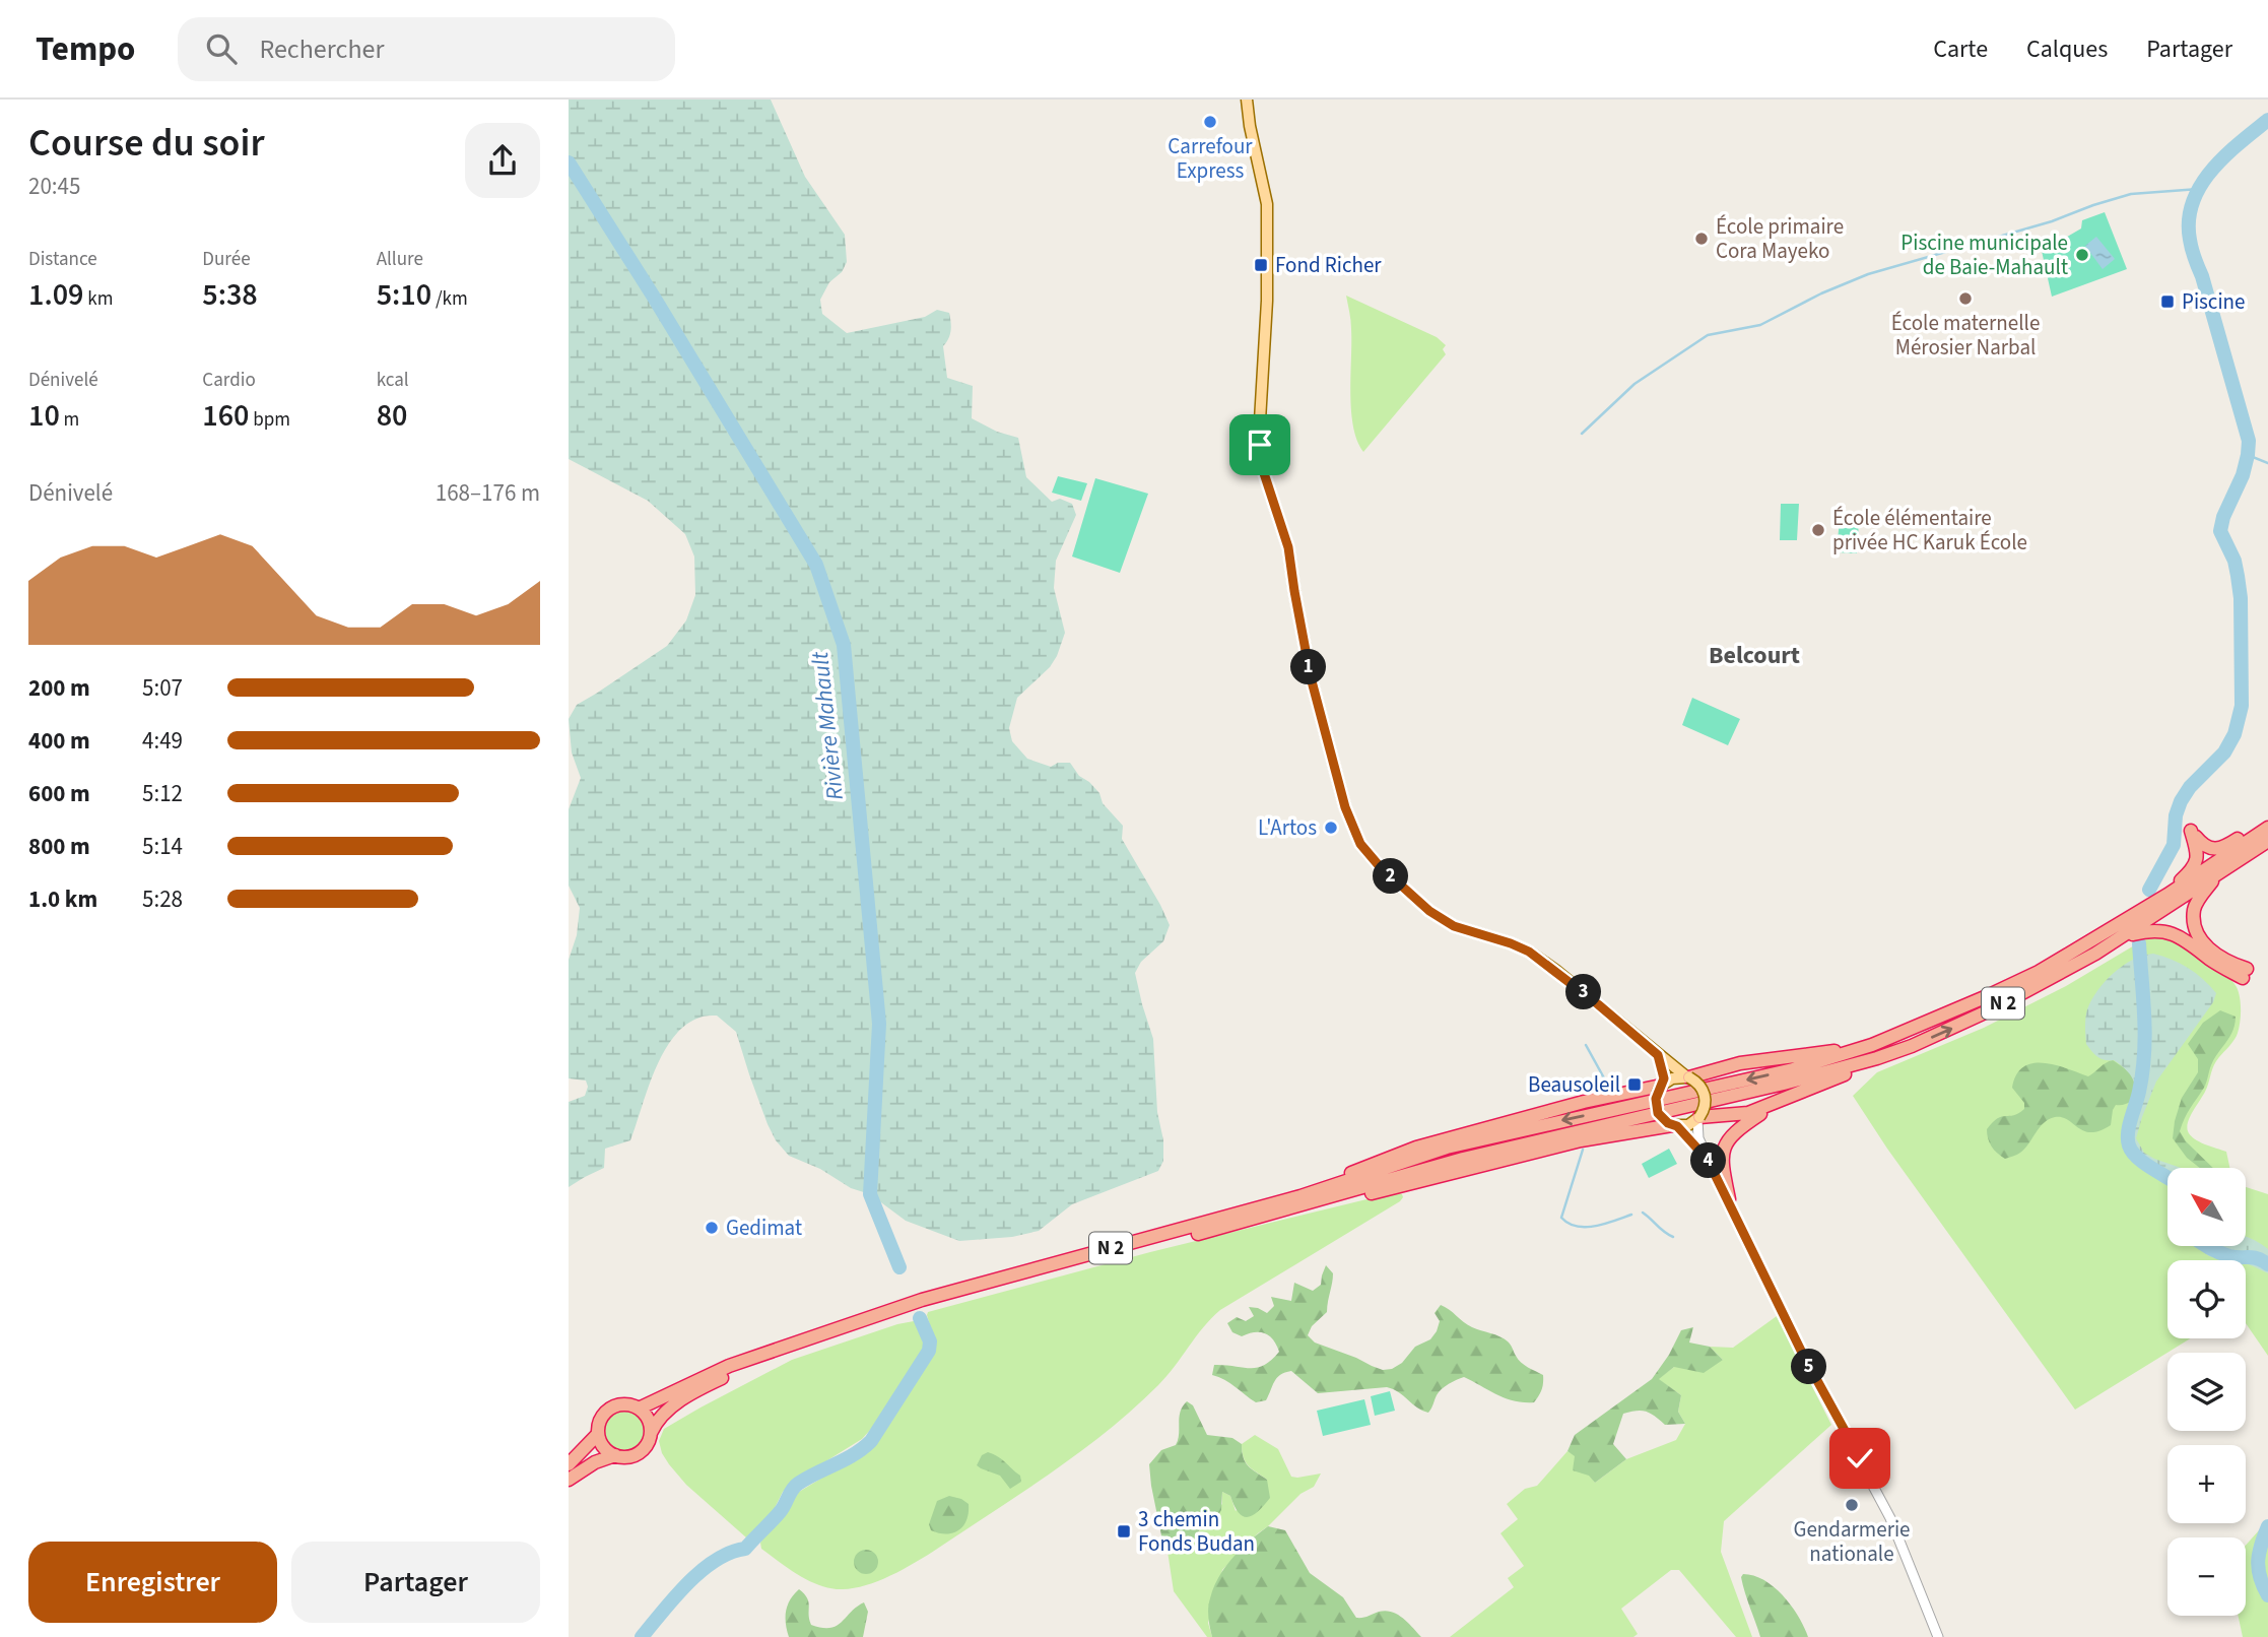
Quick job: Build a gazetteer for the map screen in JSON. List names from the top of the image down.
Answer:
{
  "streets": {
    "highway": ["N 2"]
  },
  "districts": ["Belcourt"],
  "water": ["Rivière Mahault"],
  "places": {
    "other": [
      "Carrefour Express",
      "École primaire Cora Mayeko",
      "Piscine municipale de Baie-Mahault",
      "École maternelle Mérosier Narbal",
      "École élémentaire privée HC Karuk École",
      "L'Artos",
      "Gedimat",
      "Gendarmerie nationale"
    ],
    "transit": [
      "Fond Richer",
      "Piscine",
      "Beausoleil",
      "3 chemin Fonds Budan"
    ]
  },
  "north": "top left",
  "page": {
    "header": "Tempo",
    "search": "Rechercher",
    "nav": ["Carte", "Calques", "Partager"],
    "heading": ["Course du soir", "20:45"],
    "stats": [
      ["Distance", "1.09 km"],
      ["Durée", "5:38"],
      ["Allure", "5:10 /km"],
      ["Dénivelé", "10 m"],
      ["Cardio", "160 bpm"],
      ["kcal", "80"]
    ],
    "chart": ["Dénivelé", "168–176 m"],
    "pins": [
      "1",
      "2",
      "3",
      "4",
      "5"
    ],
    "list": [
      {
        "name": "200 m",
        "note": "5:07"
      },
      {
        "name": "400 m",
        "note": "4:49"
      },
      {
        "name": "600 m",
        "note": "5:12"
      },
      {
        "name": "800 m",
        "note": "5:14"
      },
      {
        "name": "1.0 km",
        "note": "5:28"
      }
    ],
    "map_buttons": ["+", "−"],
    "buttons": ["Enregistrer", "Partager"]
  }
}
